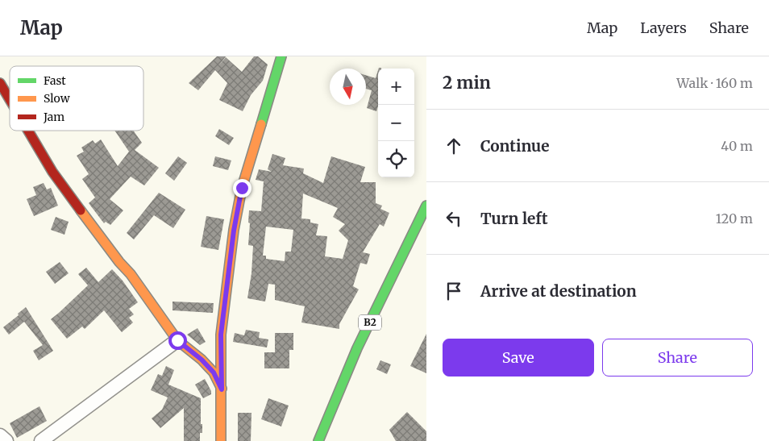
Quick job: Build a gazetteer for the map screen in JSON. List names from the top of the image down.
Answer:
{
  "streets": {
    "main road": ["B2"]
  },
  "legend": ["Fast", "Slow", "Jam"],
  "north": "bottom",
  "page": {
    "header": "Map",
    "nav": ["Map", "Layers", "Share"],
    "heading": ["2 min", "Walk · 160 m"],
    "map_buttons": ["+", "−"],
    "list": [
      ["Continue", "40 m"],
      ["Turn left", "120 m"],
      "Arrive at destination"
    ],
    "buttons": ["Save", "Share"]
  }
}
